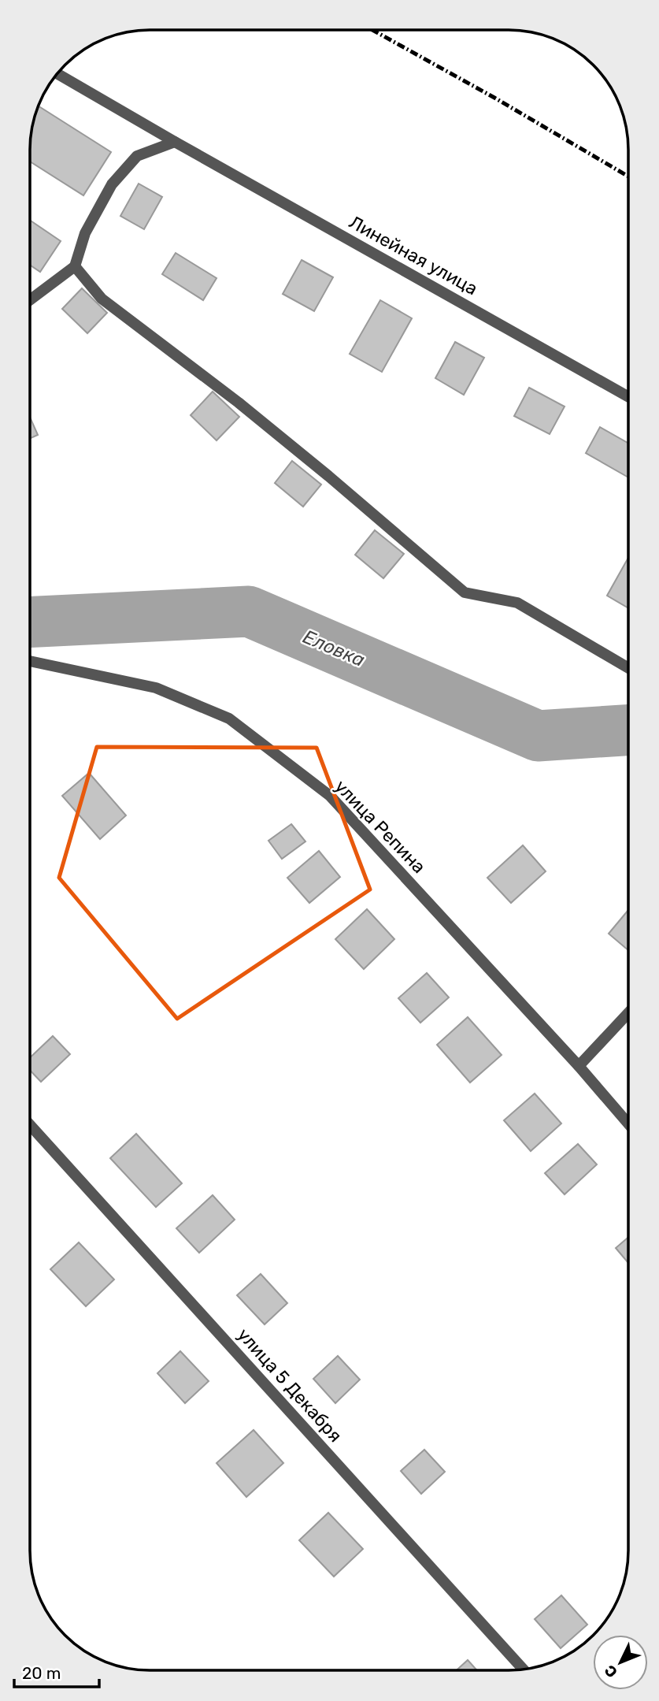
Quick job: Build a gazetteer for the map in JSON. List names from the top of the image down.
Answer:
{
  "streets": {
    "street": ["Линейная улица", "улица Репина", "улица 5 Декабря"]
  },
  "water": ["Еловка"],
  "scale_bar": "20 m",
  "north": "bottom left"
}
